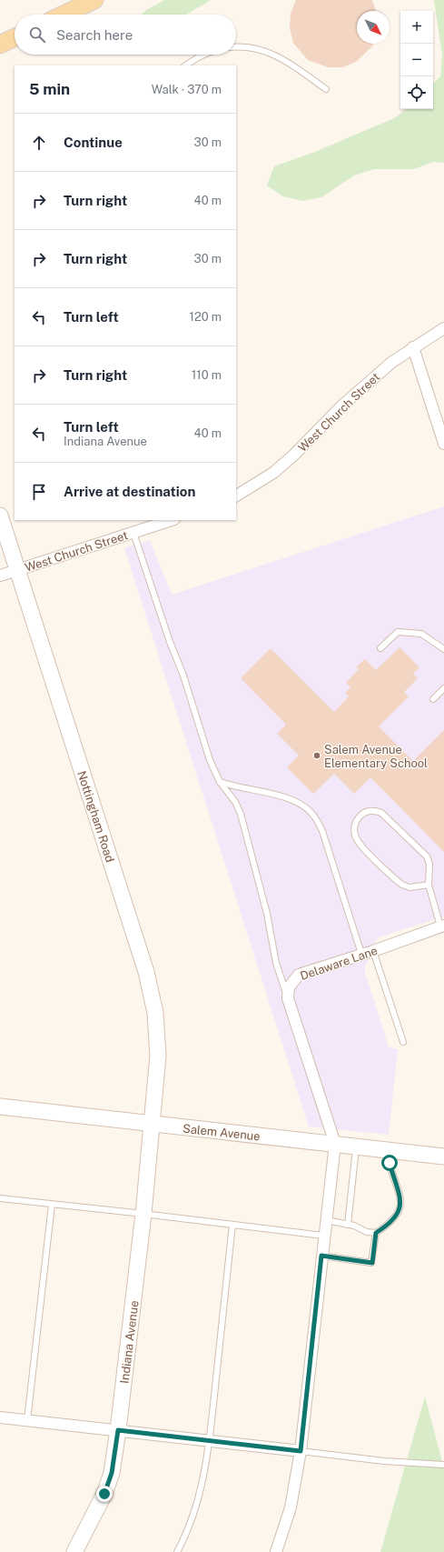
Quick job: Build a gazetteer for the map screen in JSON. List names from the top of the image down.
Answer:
{
  "streets": {
    "main road": ["Nottingham Road", "Salem Avenue", "Indiana Avenue"],
    "street": ["West Church Street", "Delaware Lane"]
  },
  "crossings": [
    ["West Church Street", "Nottingham Road"],
    ["Nottingham Road", "Salem Avenue"],
    ["Nottingham Road", "Indiana Avenue"],
    ["Salem Avenue", "Indiana Avenue"]
  ],
  "places": ["Salem Avenue Elementary School"],
  "north": "bottom right",
  "page": {
    "map_buttons": ["+", "−"],
    "search": "Search here",
    "heading": ["5 min", "Walk · 370 m"],
    "list": [
      ["Continue", "30 m"],
      ["Turn right", "40 m"],
      ["Turn right", "30 m"],
      ["Turn left", "120 m"],
      ["Turn right", "110 m"],
      ["Turn left", "Indiana Avenue", "40 m"],
      "Arrive at destination"
    ]
  }
}
